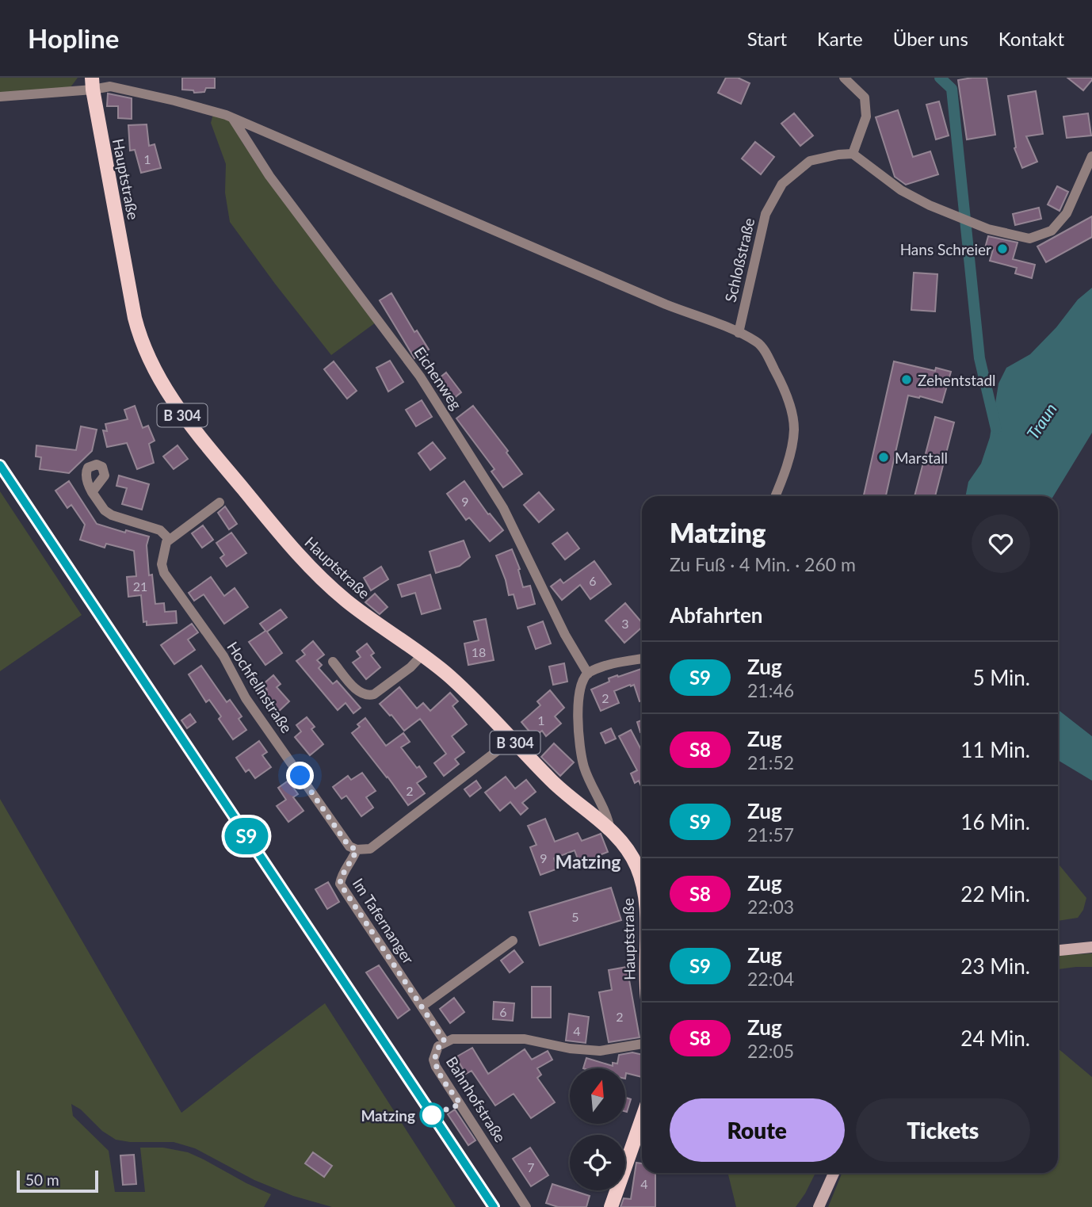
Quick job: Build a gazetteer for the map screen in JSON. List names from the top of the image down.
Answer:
{
  "streets": {
    "main road": ["Hauptstraße", "B 304"],
    "street": [
      "Schloßstraße",
      "Eichenweg",
      "Hochfellnstraße",
      "Im Tafernanger",
      "Bahnhofstraße"
    ]
  },
  "crossings": [
    ["Hochfellnstraße", "Im Tafernanger"],
    ["Im Tafernanger", "Bahnhofstraße"]
  ],
  "districts": ["Matzing"],
  "water": ["Traun"],
  "places": [
    "Hans Schreier",
    "Zehentstadl",
    "Marstall",
    "Matzing"
  ],
  "house_numbers": [
    "1",
    "9",
    "6",
    "21",
    "3",
    "18",
    "2",
    "1",
    "2",
    "9",
    "5",
    "6",
    "2",
    "4",
    "7",
    "4"
  ],
  "scale_bar": "50 m",
  "north": "top",
  "page": {
    "header": "Hopline",
    "nav": [
      "Start",
      "Karte",
      "Über uns",
      "Kontakt"
    ],
    "on_map": "S9",
    "heading": [
      ["Matzing", "Zu Fuß · 4 Min. · 260 m"],
      "Abfahrten"
    ],
    "list": [
      {
        "mark": "S9",
        "name": "Zug",
        "note": "21:46",
        "value": "5 Min."
      },
      {
        "mark": "S8",
        "name": "Zug",
        "note": "21:52",
        "value": "11 Min."
      },
      {
        "mark": "S9",
        "name": "Zug",
        "note": "21:57",
        "value": "16 Min."
      },
      {
        "mark": "S8",
        "name": "Zug",
        "note": "22:03",
        "value": "22 Min."
      },
      {
        "mark": "S9",
        "name": "Zug",
        "note": "22:04",
        "value": "23 Min."
      },
      {
        "mark": "S8",
        "name": "Zug",
        "note": "22:05",
        "value": "24 Min."
      }
    ],
    "buttons": ["Route", "Tickets"],
    "scale": "50 m"
  }
}
